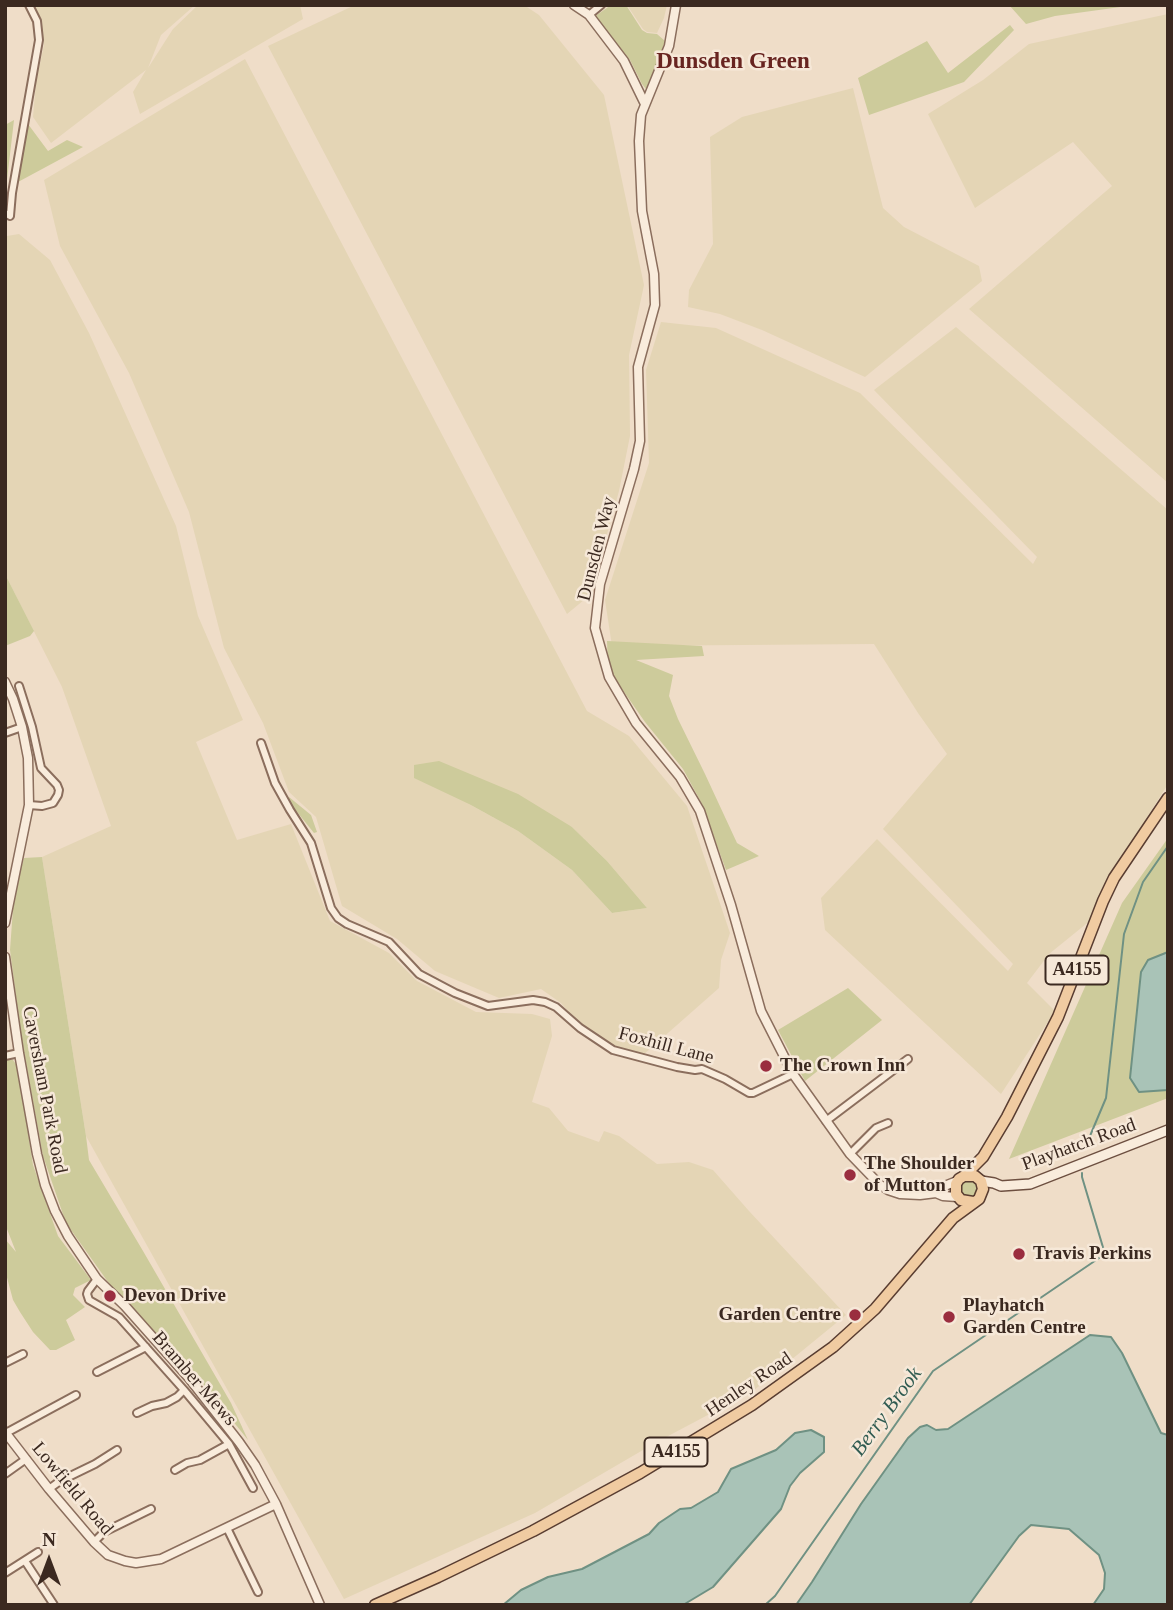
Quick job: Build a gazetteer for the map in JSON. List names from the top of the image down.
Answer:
{
  "streets": {
    "main road": ["A4155", "Playhatch Road", "Henley Road"],
    "street": [
      "Dunsden Way",
      "Foxhill Lane",
      "Caversham Park Road",
      "Bramber Mews",
      "Lowfield Road"
    ]
  },
  "crossings": [
    ["Dunsden Way", "A4155"],
    ["Dunsden Way", "Foxhill Lane"],
    ["Dunsden Way", "Playhatch Road"],
    ["Dunsden Way", "Henley Road"],
    ["A4155", "Playhatch Road"],
    ["A4155", "Henley Road"],
    ["Caversham Park Road", "Bramber Mews"],
    ["Caversham Park Road", "Lowfield Road"],
    ["Playhatch Road", "Henley Road"]
  ],
  "districts": ["Dunsden Green"],
  "water": ["Berry Brook"],
  "places": [
    "The Crown Inn",
    "The Shoulder of Mutton",
    "Travis Perkins",
    "Devon Drive",
    "Garden Centre",
    "Playhatch Garden Centre"
  ],
  "north": "top"
}
